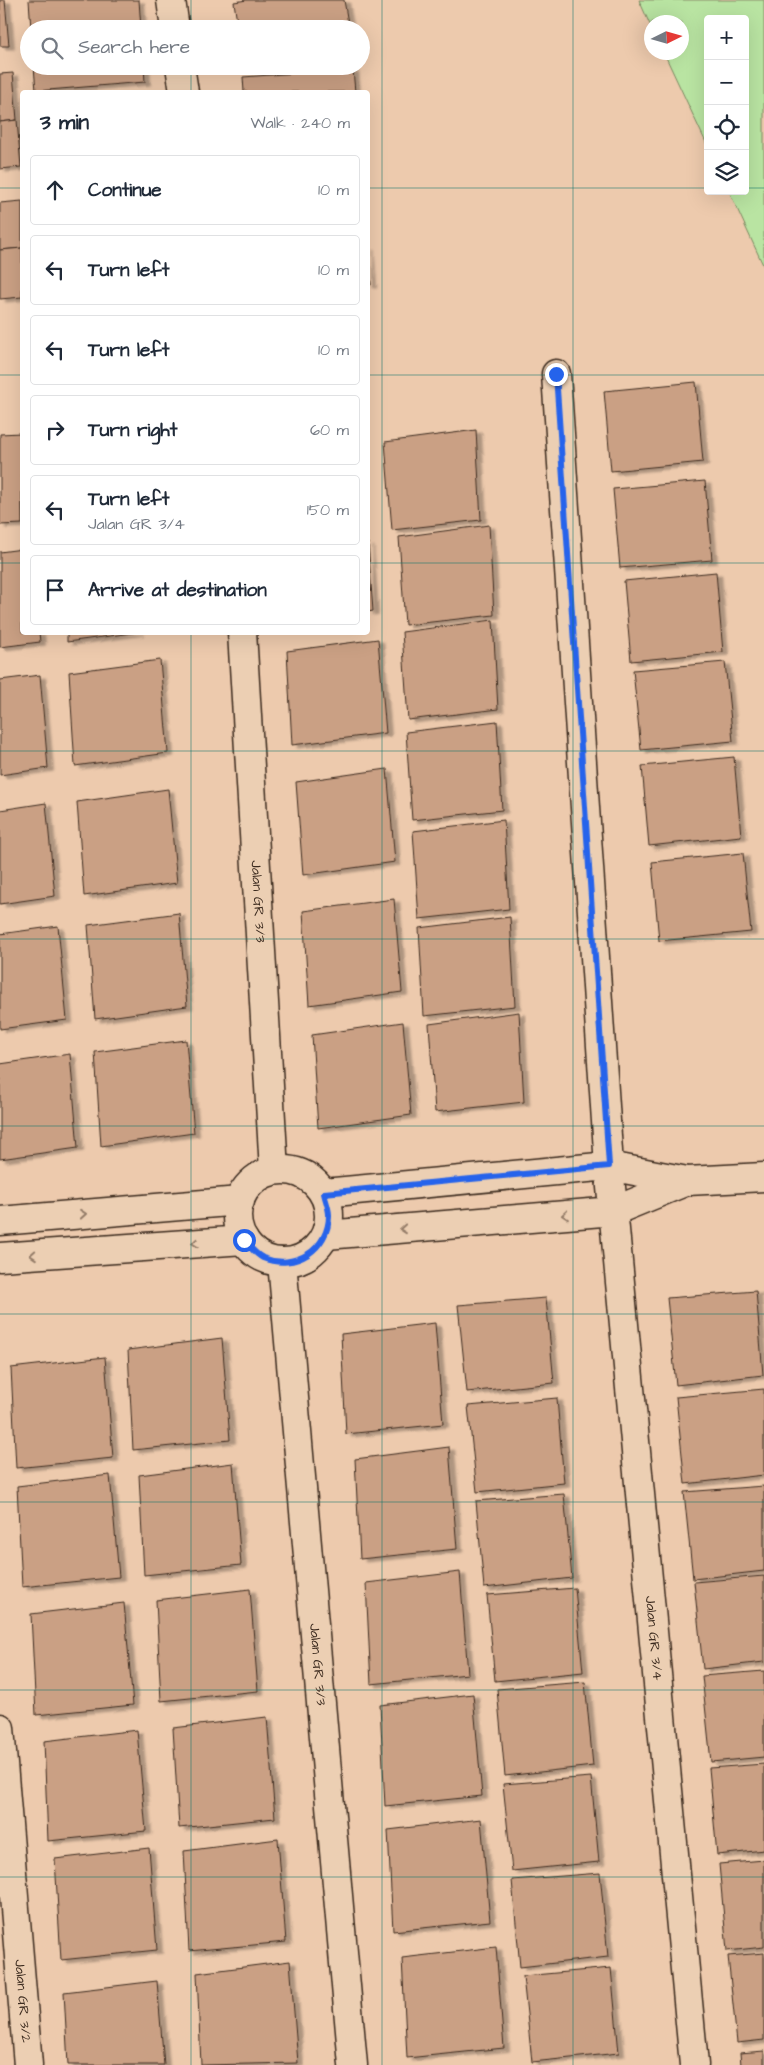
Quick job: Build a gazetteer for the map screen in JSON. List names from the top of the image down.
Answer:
{
  "streets": {
    "street": ["Jalan GR 3/3", "Jalan GR 3/4", "Jalan GR 3/2"]
  },
  "north": "right",
  "page": {
    "map_buttons": ["+", "−"],
    "search": "Search here",
    "heading": ["3 min", "Walk · 240 m"],
    "list": [
      ["Continue", "10 m"],
      ["Turn left", "10 m"],
      ["Turn left", "10 m"],
      ["Turn right", "60 m"],
      ["Turn left", "Jalan GR 3/4", "150 m"],
      "Arrive at destination"
    ]
  }
}
